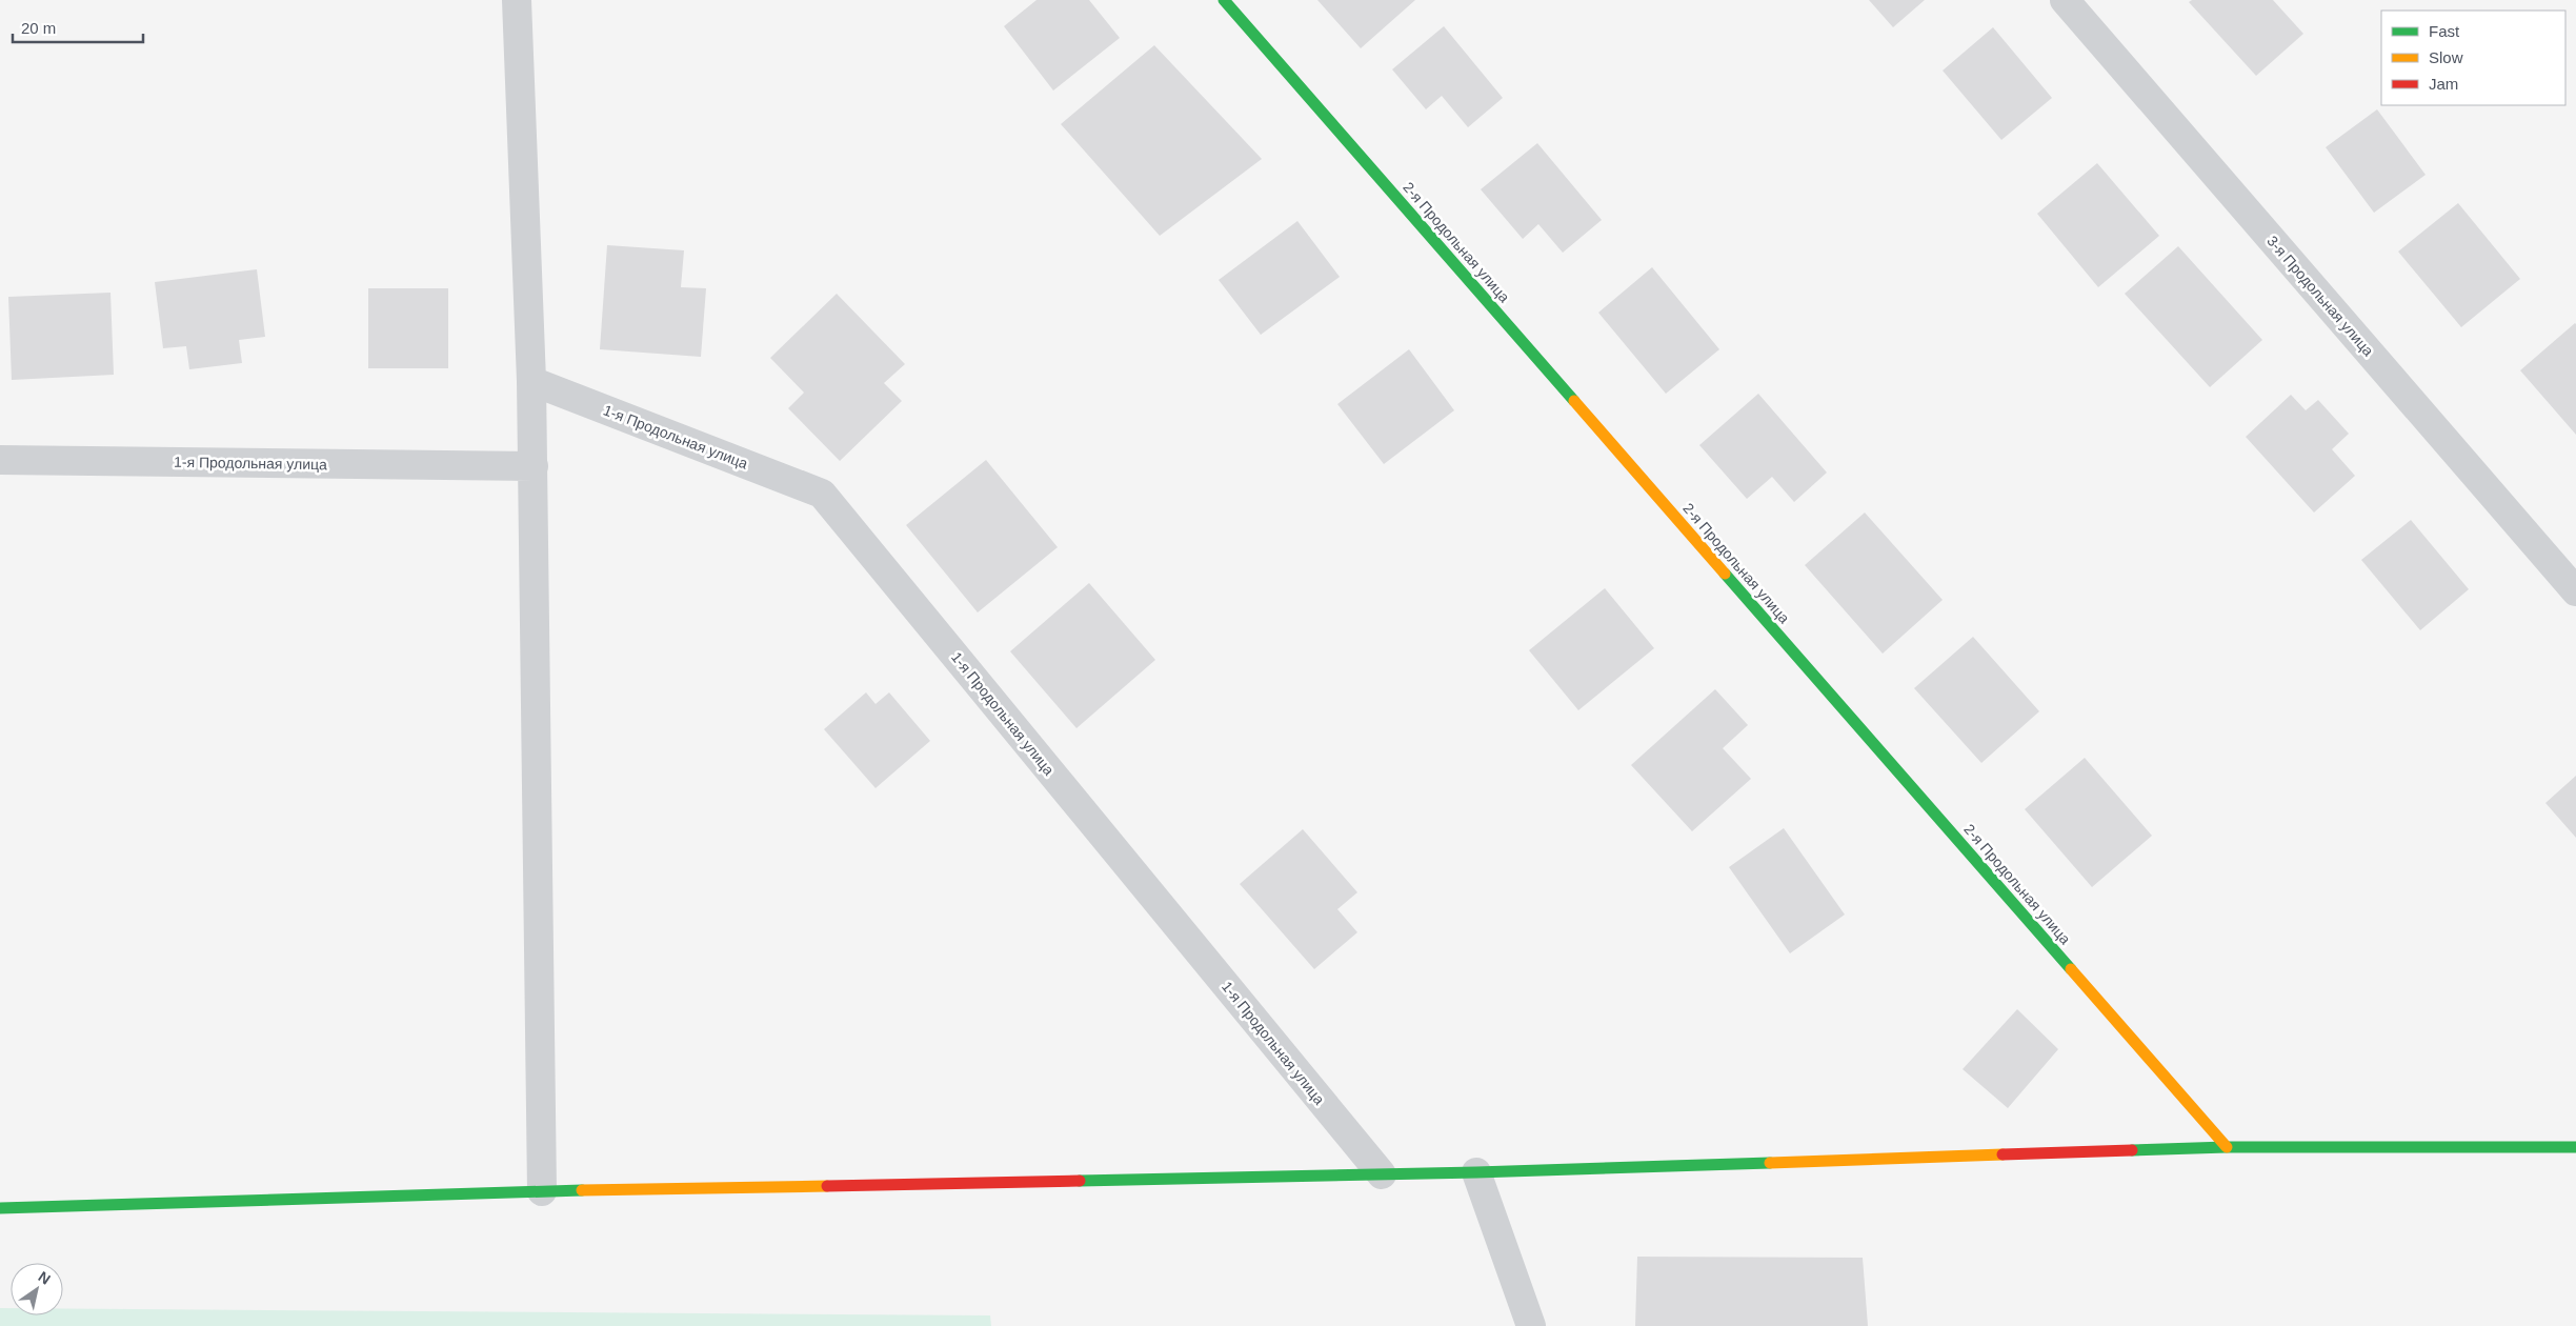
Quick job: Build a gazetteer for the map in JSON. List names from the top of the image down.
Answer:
{
  "streets": {
    "street": ["2-я Продольная улица", "3-я Продольная улица", "1-я Продольная улица"]
  },
  "legend": ["Fast", "Slow", "Jam"],
  "scale_bar": "20 m",
  "north": "top right"
}
